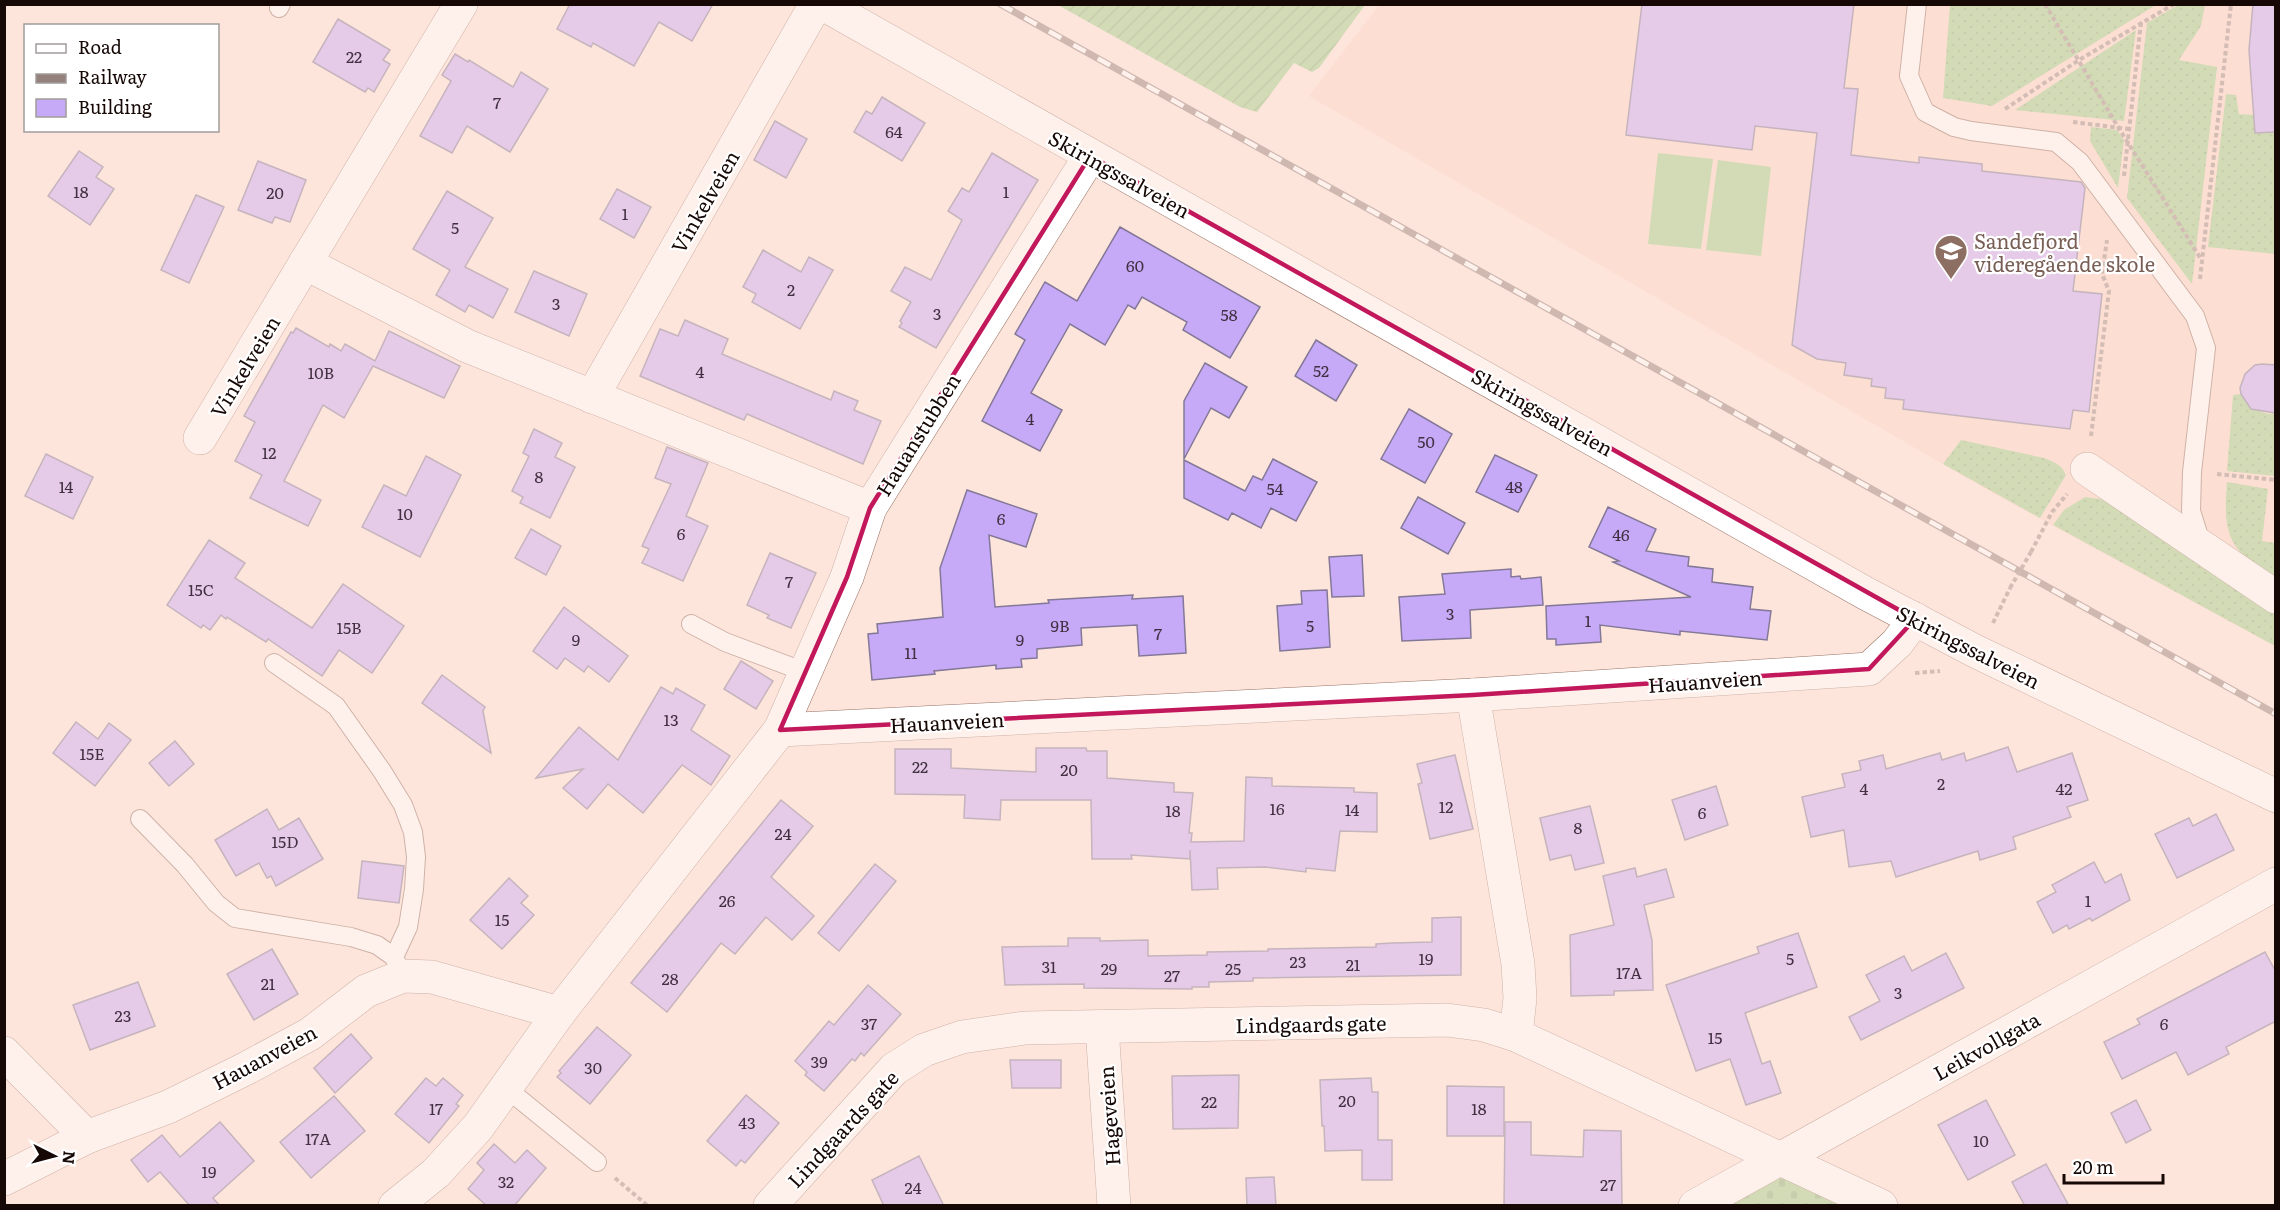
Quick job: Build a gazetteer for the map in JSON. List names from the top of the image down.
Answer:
{
  "streets": {
    "street": [
      "Skiringssalveien",
      "Vinkelveien",
      "Hauanstubben",
      "Hauanveien",
      "Lindgaards gate",
      "Leikvollgata",
      "Hageveien"
    ]
  },
  "crossings": [
    ["Skiringssalveien", "Hauanstubben"],
    ["Skiringssalveien", "Hauanveien"],
    ["Hauanstubben", "Hauanveien"],
    ["Lindgaards gate", "Leikvollgata"],
    ["Lindgaards gate", "Hageveien"]
  ],
  "places": {
    "school or university": ["Sandefjord videregående skole"]
  },
  "house_numbers": [
    "22",
    "7",
    "64",
    "18",
    "1",
    "20",
    "1",
    "5",
    "60",
    "2",
    "3",
    "3",
    "58",
    "52",
    "4",
    "10B",
    "4",
    "50",
    "12",
    "8",
    "14",
    "48",
    "54",
    "10",
    "6",
    "6",
    "46",
    "7",
    "15C",
    "3",
    "1",
    "9B",
    "5",
    "15B",
    "7",
    "9",
    "9",
    "11",
    "13",
    "15E",
    "22",
    "20",
    "2",
    "4",
    "42",
    "12",
    "16",
    "14",
    "18",
    "6",
    "8",
    "24",
    "15D",
    "26",
    "1",
    "15",
    "19",
    "5",
    "23",
    "21",
    "31",
    "29",
    "25",
    "17A",
    "27",
    "28",
    "21",
    "3",
    "23",
    "37",
    "6",
    "15",
    "39",
    "30",
    "20",
    "22",
    "17",
    "18",
    "43",
    "17A",
    "10",
    "19",
    "32",
    "27",
    "24"
  ],
  "legend": ["Road", "Railway", "Building"],
  "scale_bar": "20 m",
  "north": "right"
}
